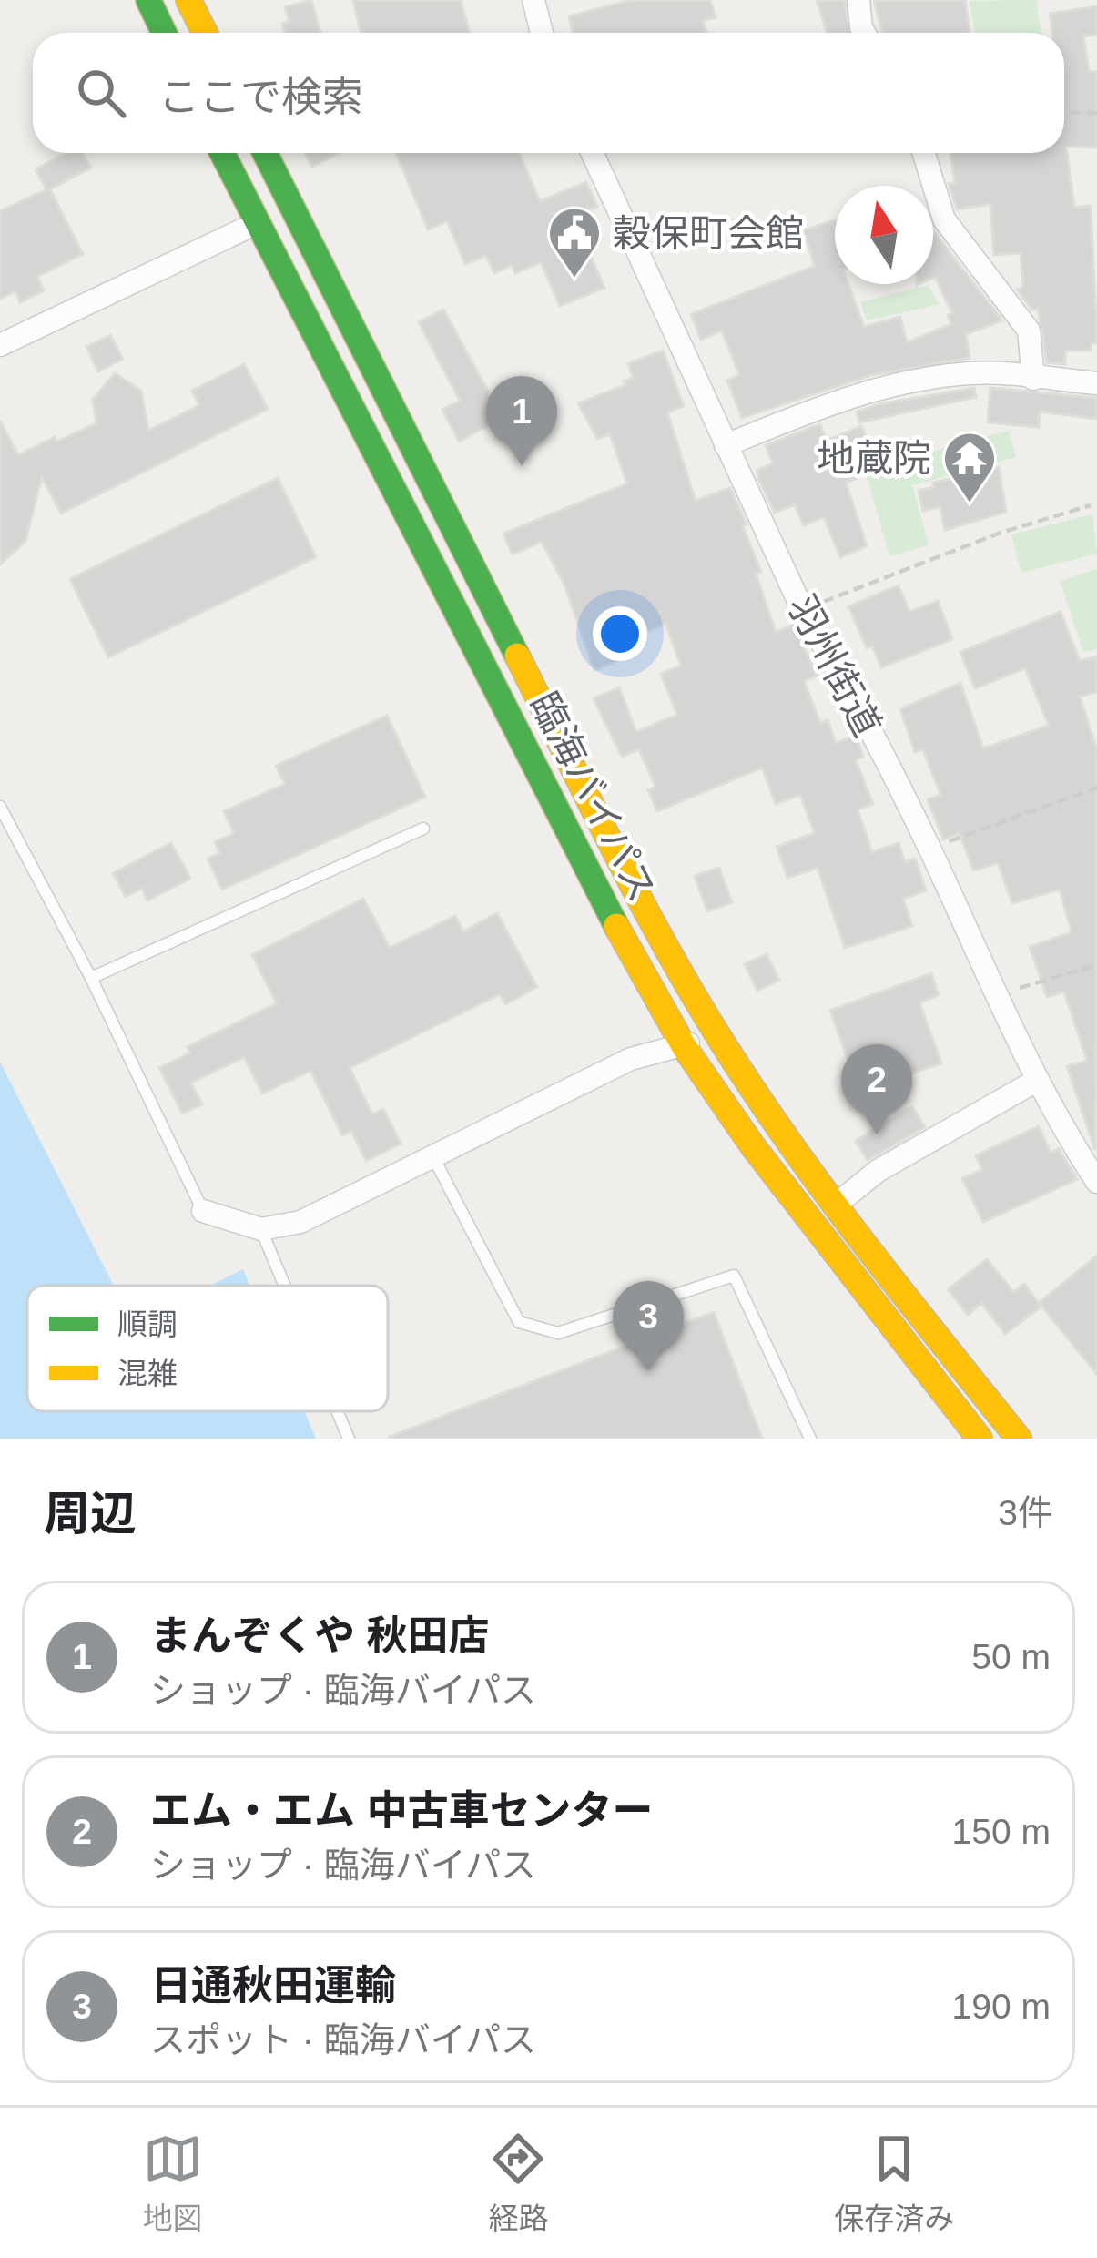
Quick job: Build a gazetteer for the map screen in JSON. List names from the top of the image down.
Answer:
{
  "streets": {
    "highway": ["臨海バイパス"],
    "street": ["羽州街道"]
  },
  "places": {
    "public building": ["穀保町会館"],
    "temple": ["地蔵院"]
  },
  "legend": ["順調", "混雑"],
  "north": "top",
  "page": {
    "search": "ここで検索",
    "pins": ["1", "2", "3"],
    "heading": ["周辺", "3件"],
    "list": [
      {
        "mark": "1",
        "name": "まんぞくや 秋田店",
        "note": "ショップ · 臨海バイパス",
        "value": "50 m"
      },
      {
        "mark": "2",
        "name": "エム・エム 中古車センター",
        "note": "ショップ · 臨海バイパス",
        "value": "150 m"
      },
      {
        "mark": "3",
        "name": "日通秋田運輸",
        "note": "スポット · 臨海バイパス",
        "value": "190 m"
      }
    ],
    "nav": ["地図", "経路", "保存済み"]
  }
}
